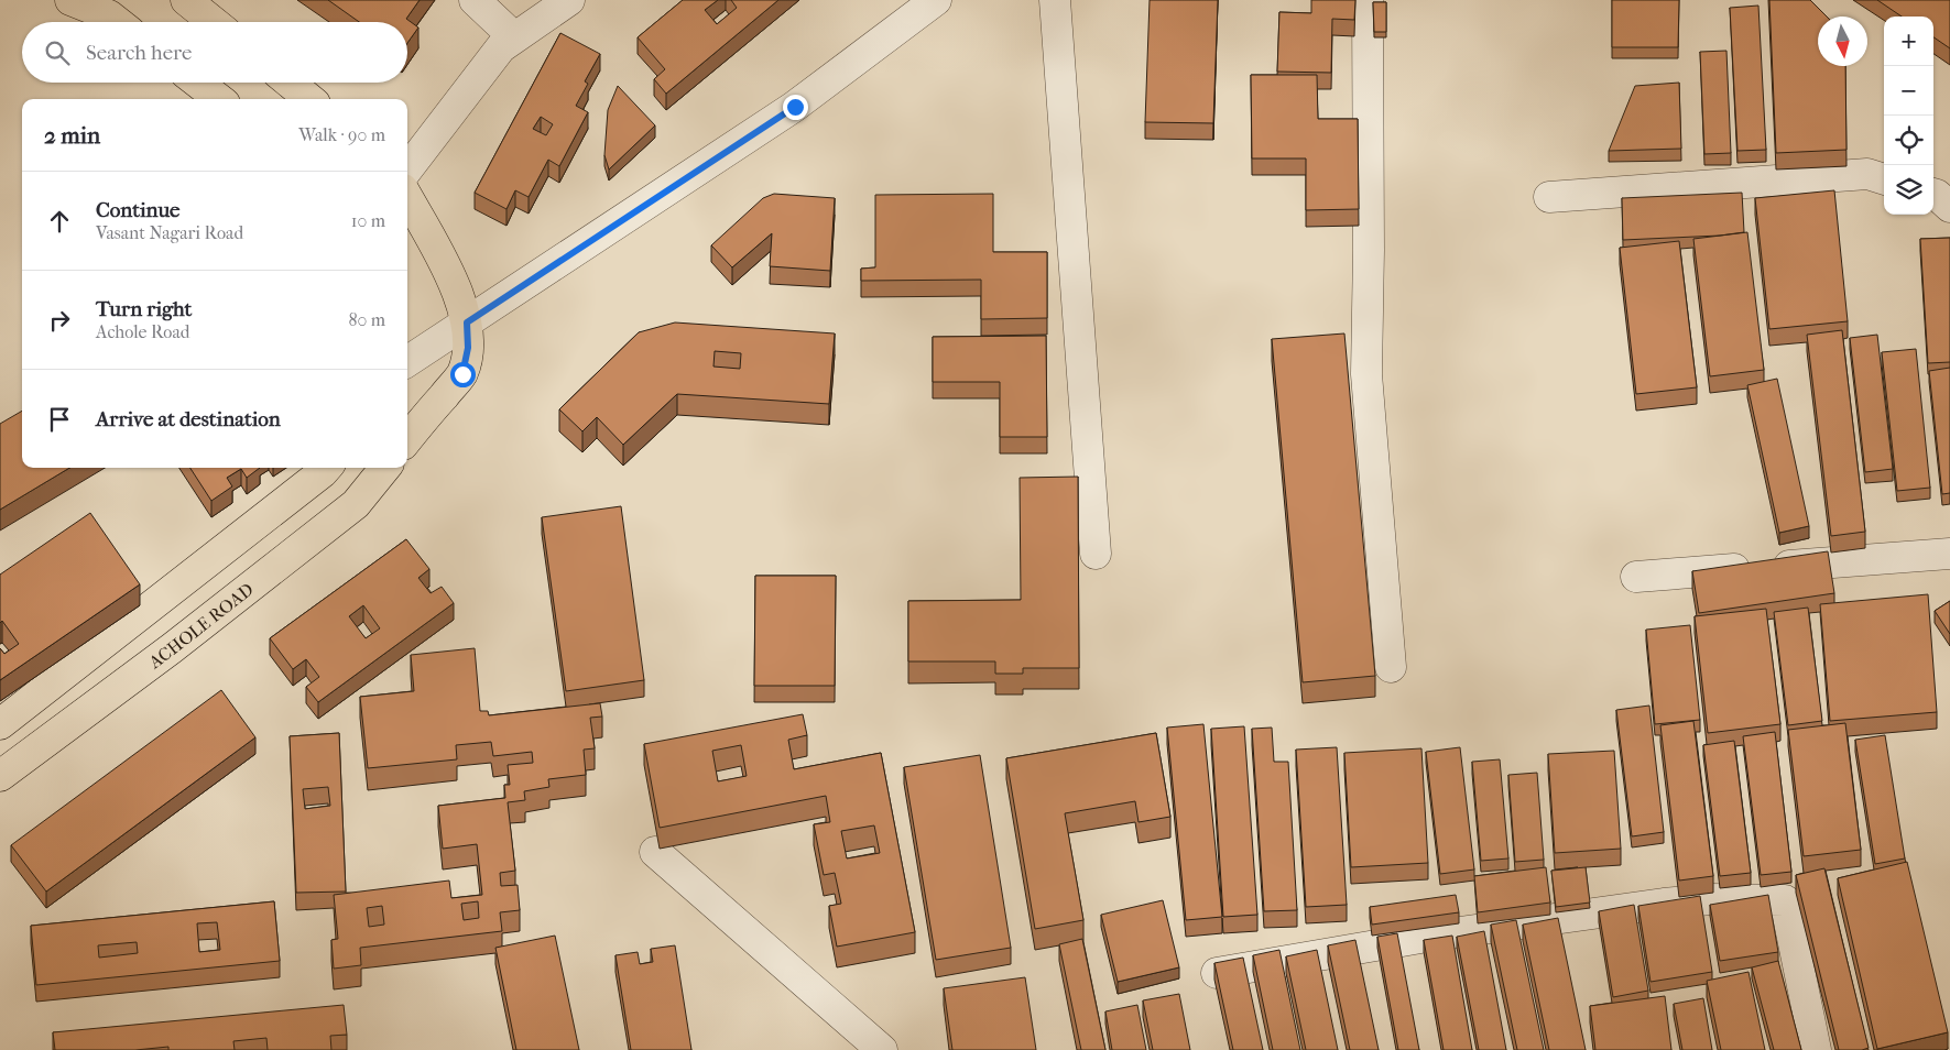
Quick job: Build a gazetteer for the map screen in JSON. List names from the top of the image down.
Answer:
{
  "streets": {
    "main road": ["ACHOLE ROAD"]
  },
  "north": "bottom",
  "page": {
    "map_buttons": ["+", "−"],
    "search": "Search here",
    "heading": ["2 min", "Walk · 90 m"],
    "list": [
      ["Continue", "Vasant Nagari Road", "10 m"],
      ["Turn right", "Achole Road", "80 m"],
      "Arrive at destination"
    ]
  }
}
